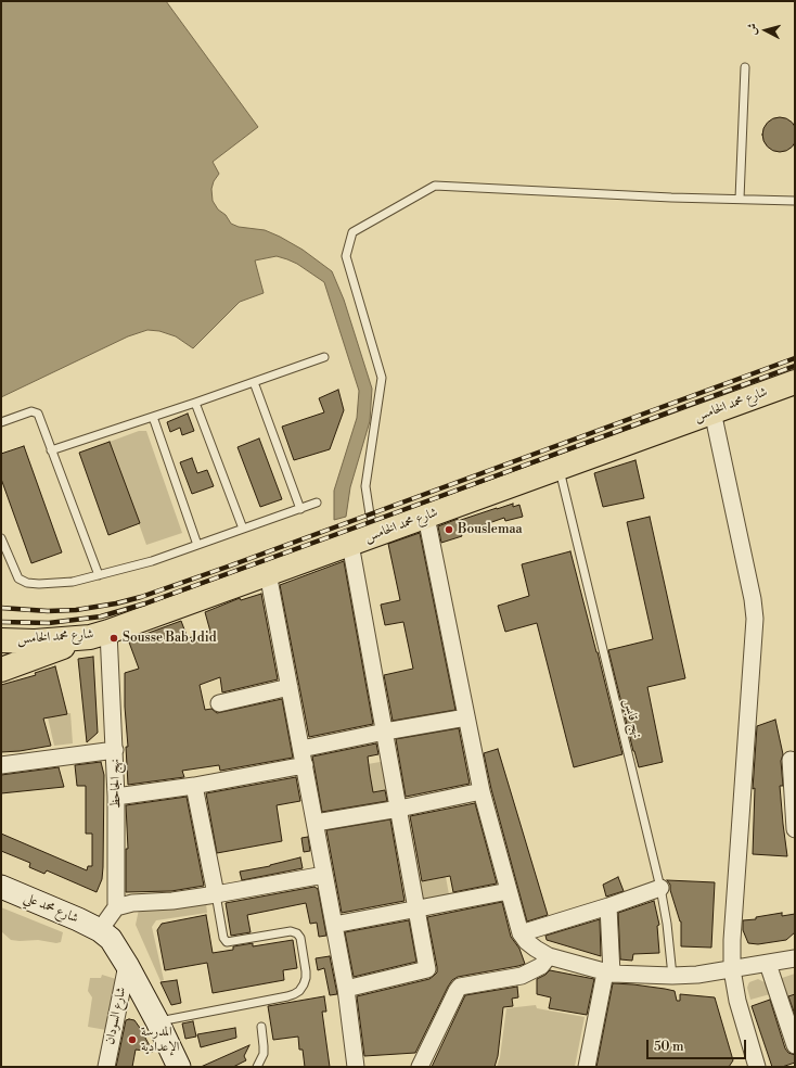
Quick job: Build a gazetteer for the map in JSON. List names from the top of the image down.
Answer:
{
  "streets": {
    "main road": ["شارع محمد الخامس", "شارع محمد علي"],
    "street": ["نهج الجاحظ", "شارع السودان"],
    "lane": ["نهج قابس"]
  },
  "crossings": [
    ["شارع محمد الخامس", "نهج قابس"],
    ["شارع محمد الخامس", "نهج الجاحظ"],
    ["شارع محمد علي", "شارع السودان"]
  ],
  "places": ["Bouslemaa", "Sousse Bab Jdid", "المدرسة الإعدادية"],
  "scale_bar": "50 m",
  "north": "left"
}
